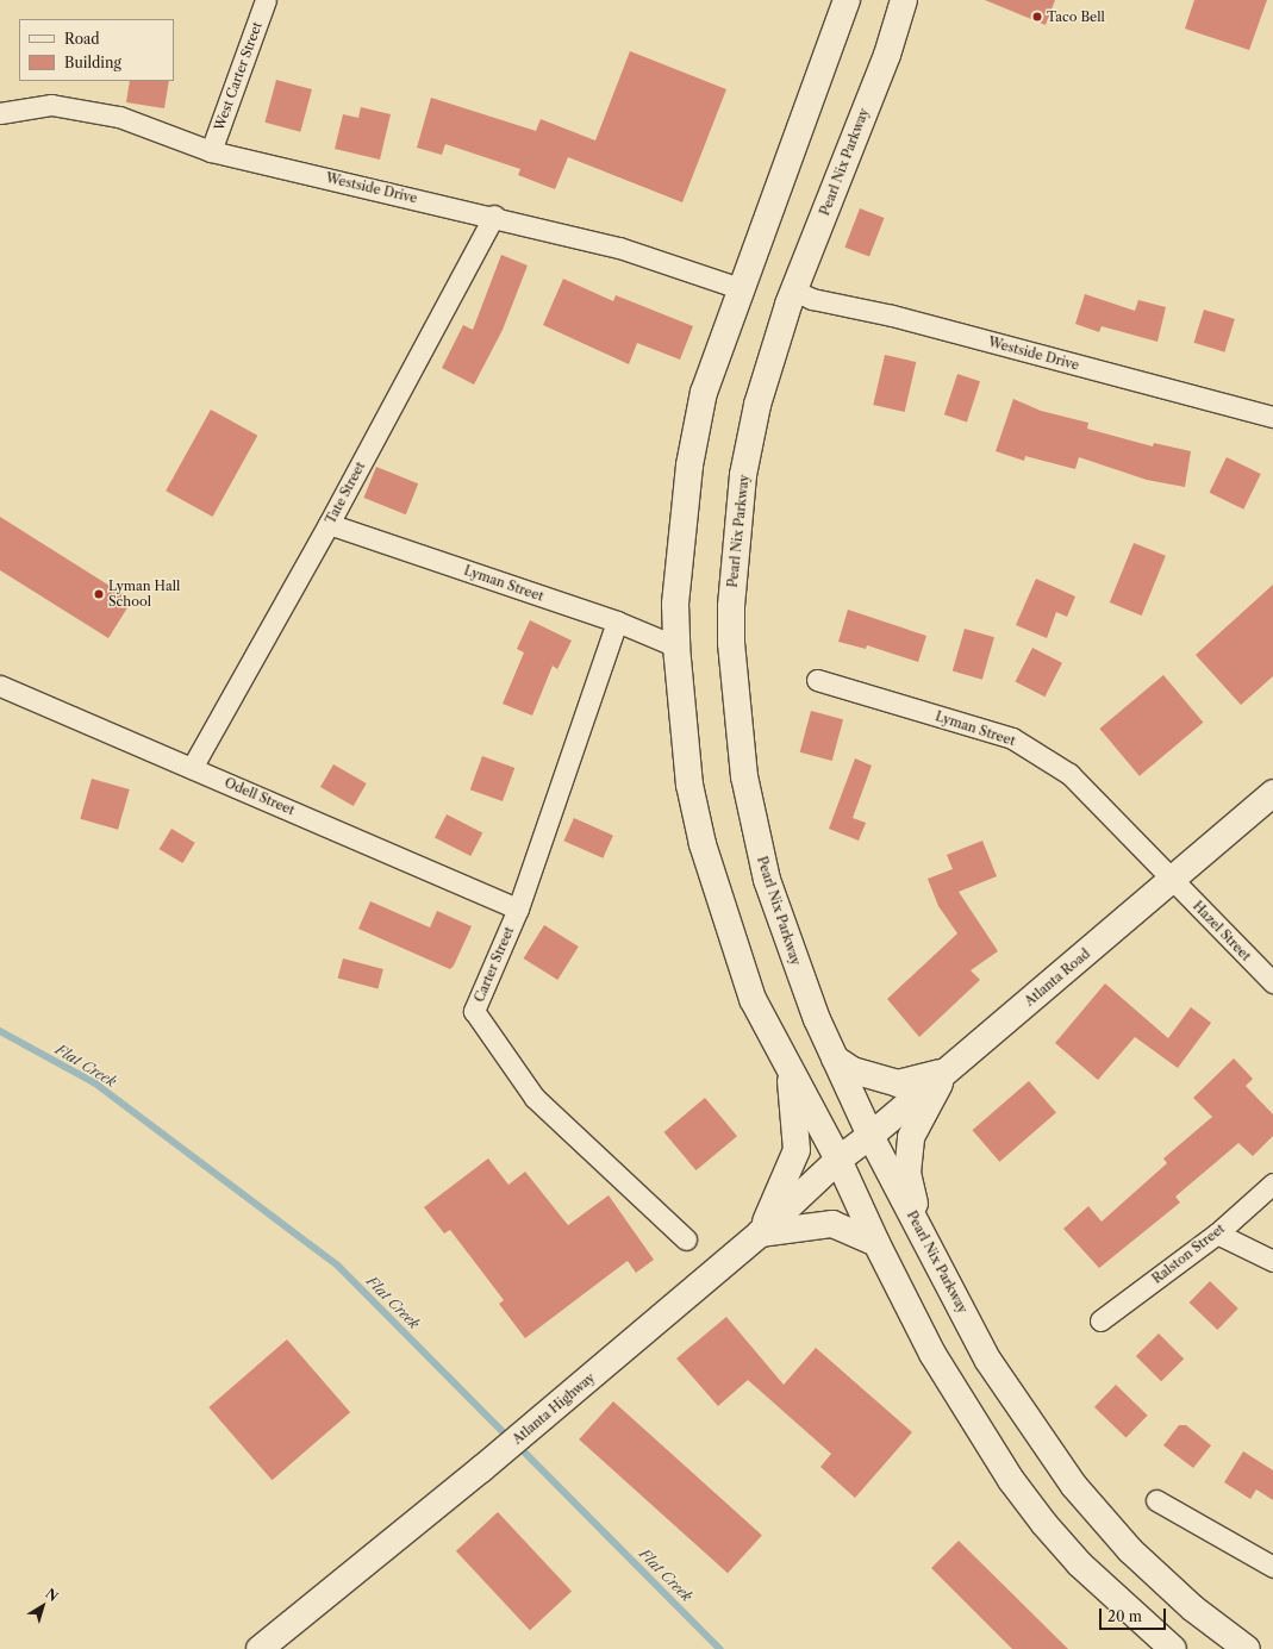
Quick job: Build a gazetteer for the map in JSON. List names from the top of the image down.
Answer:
{
  "streets": {
    "main road": ["Pearl Nix Parkway", "Atlanta Road", "Atlanta Highway"],
    "street": [
      "West Carter Street",
      "Westside Drive",
      "Tate Street",
      "Lyman Street",
      "Odell Street",
      "Hazel Street",
      "Carter Street",
      "Ralston Street"
    ]
  },
  "crossings": [
    ["West Carter Street", "Westside Drive"],
    ["Pearl Nix Parkway", "Westside Drive"],
    ["Pearl Nix Parkway", "Atlanta Road"],
    ["Westside Drive", "Tate Street"],
    ["Tate Street", "Lyman Street"],
    ["Tate Street", "Odell Street"],
    ["Lyman Street", "Hazel Street"],
    ["Lyman Street", "Carter Street"],
    ["Lyman Street", "Atlanta Road"],
    ["Odell Street", "Carter Street"],
    ["Hazel Street", "Atlanta Road"],
    ["Atlanta Road", "Atlanta Highway"]
  ],
  "water": ["Flat Creek"],
  "places": ["Taco Bell", "Lyman Hall School"],
  "legend": ["Road", "Building"],
  "scale_bar": "20 m",
  "north": "top right"
}
